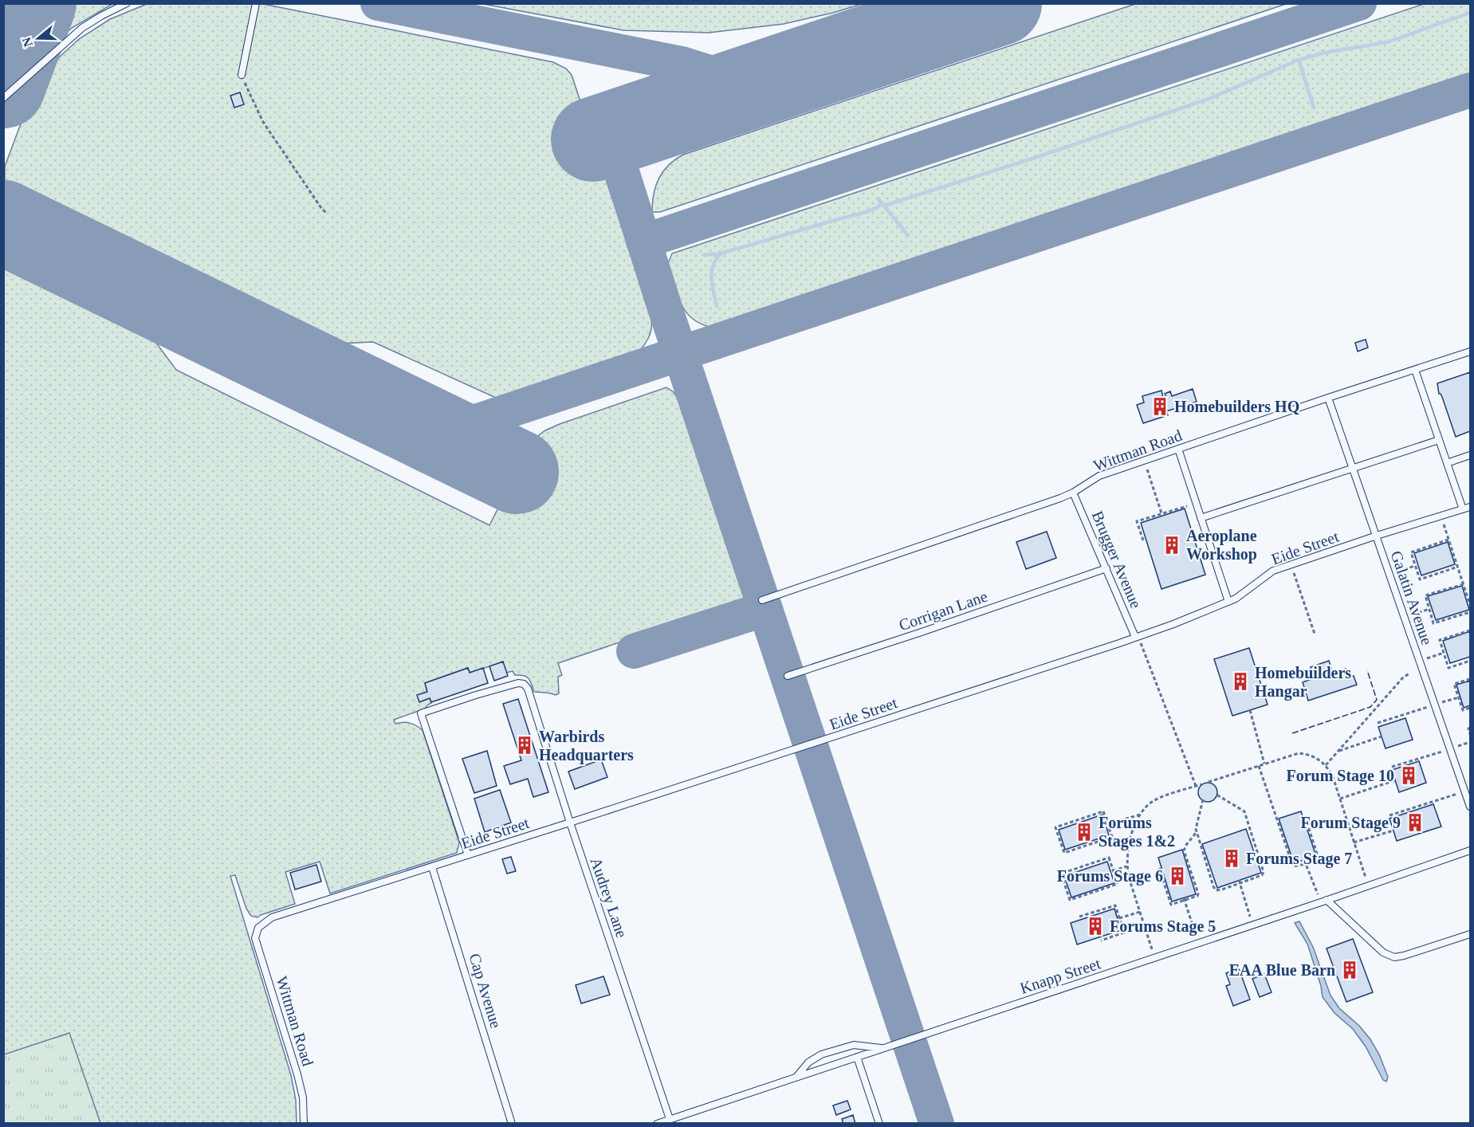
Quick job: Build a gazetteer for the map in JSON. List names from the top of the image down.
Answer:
{
  "streets": {
    "lane": [
      "Wittman Road",
      "Eide Street",
      "Brugger Avenue",
      "Galatin Avenue",
      "Corrigan Lane",
      "Audrey Lane",
      "Knapp Street",
      "Cap Avenue"
    ]
  },
  "crossings": [
    ["Wittman Road", "Eide Street"],
    ["Wittman Road", "Brugger Avenue"],
    ["Wittman Road", "Galatin Avenue"],
    ["Eide Street", "Brugger Avenue"],
    ["Eide Street", "Galatin Avenue"],
    ["Eide Street", "Audrey Lane"],
    ["Eide Street", "Cap Avenue"],
    ["Brugger Avenue", "Corrigan Lane"],
    ["Audrey Lane", "Knapp Street"]
  ],
  "places": {
    "building": [
      "Homebuilders HQ",
      "Aeroplane Workshop",
      "Homebuilders Hangar",
      "Warbirds Headquarters",
      "Forum Stage 10",
      "Forum Stage 9",
      "Forums Stages 1&2",
      "Forums Stage 7",
      "Forums Stage 6",
      "Forums Stage 5",
      "EAA Blue Barn"
    ]
  },
  "north": "left"
}
